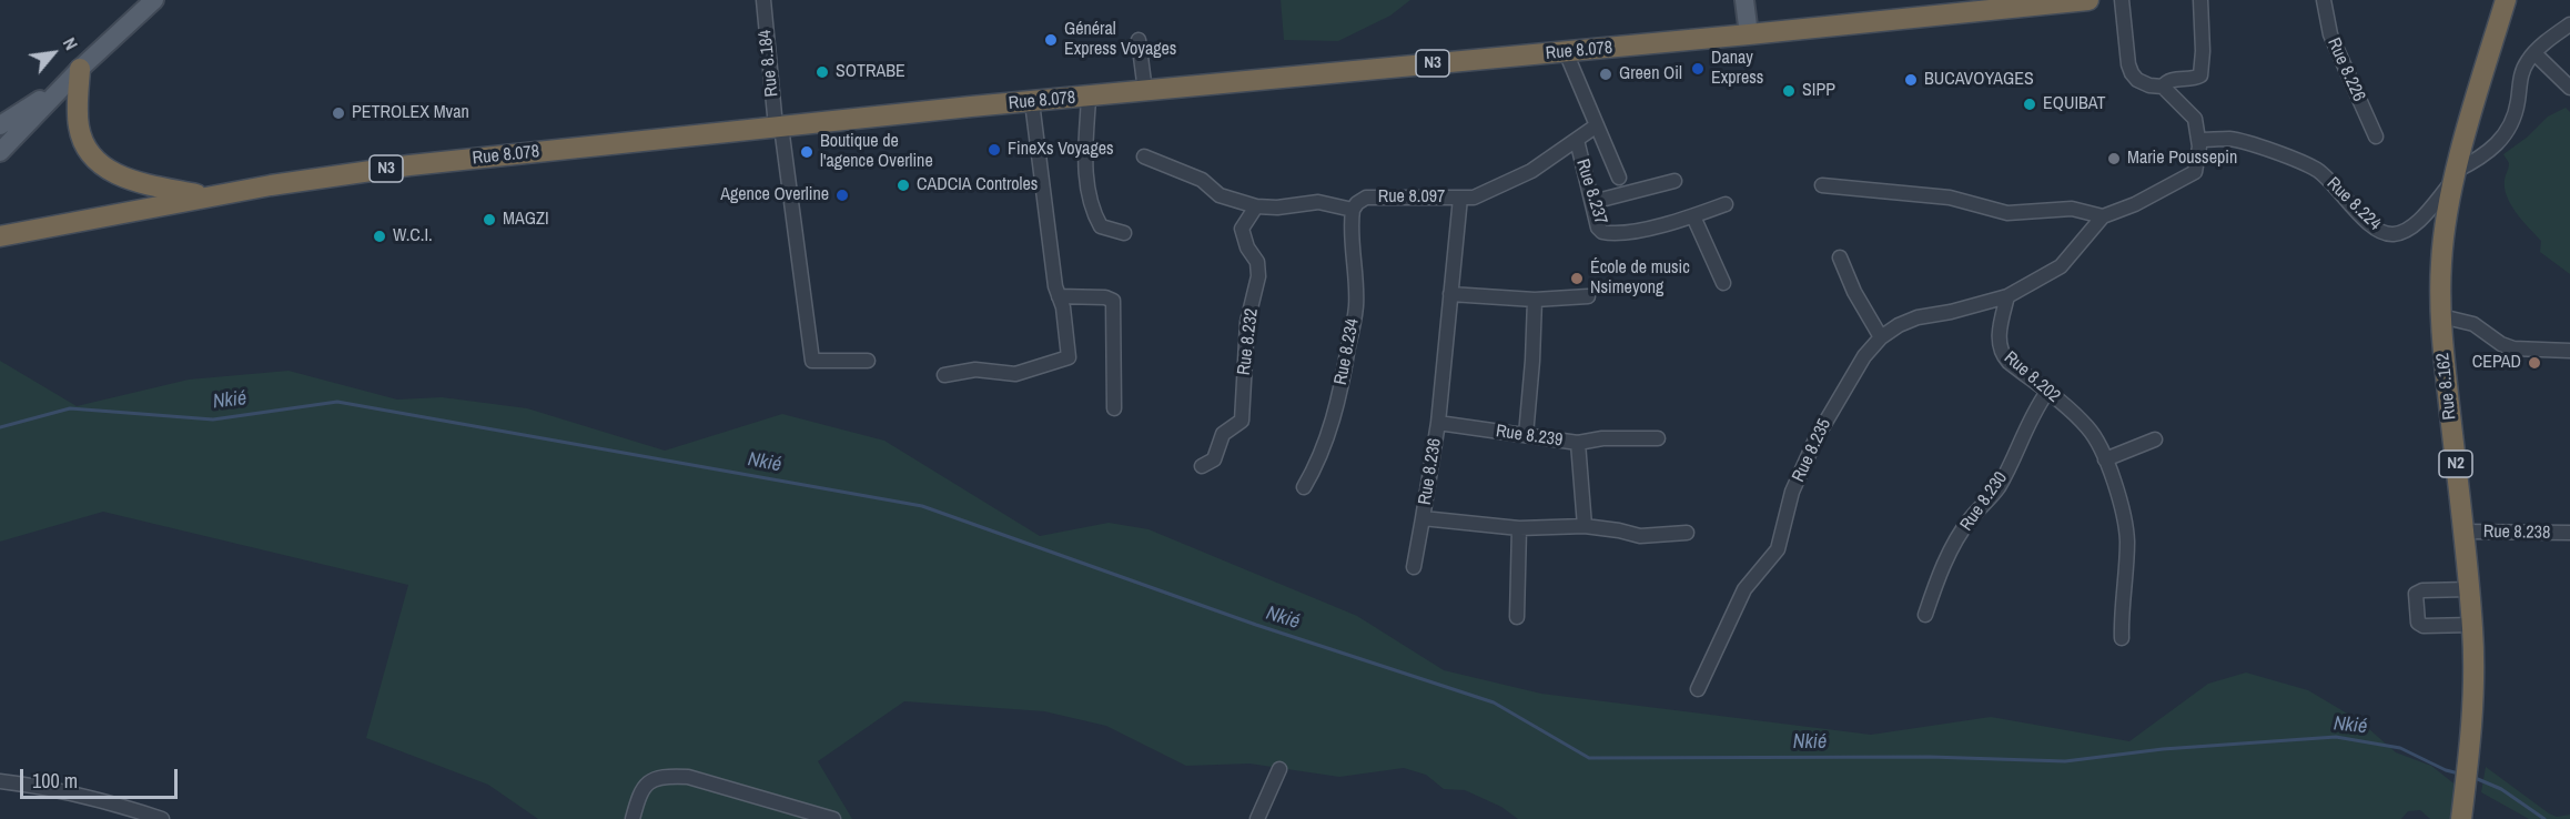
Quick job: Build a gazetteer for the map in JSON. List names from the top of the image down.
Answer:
{
  "streets": {
    "highway": [
      "Rue 8.078",
      "N3",
      "Rue 8.162",
      "N2"
    ],
    "street": [
      "Rue 8.184",
      "Rue 8.226",
      "Rue 8.237",
      "Rue 8.097",
      "Rue 8.224",
      "Rue 8.232",
      "Rue 8.234",
      "Rue 8.202",
      "Rue 8.239",
      "Rue 8.235",
      "Rue 8.236",
      "Rue 8.230",
      "Rue 8.238"
    ]
  },
  "crossings": [
    ["Rue 8.078", "Rue 8.184"],
    ["Rue 8.237", "Rue 8.097"],
    ["Rue 8.097", "Rue 8.232"],
    ["Rue 8.097", "Rue 8.234"],
    ["Rue 8.097", "Rue 8.236"],
    ["Rue 8.224", "Rue 8.162"],
    ["Rue 8.202", "Rue 8.235"],
    ["Rue 8.202", "Rue 8.230"],
    ["Rue 8.162", "Rue 8.238"],
    ["Rue 8.239", "Rue 8.236"]
  ],
  "water": ["Nkié"],
  "places": [
    "Général Express Voyages",
    "Danay Express",
    "SOTRABE",
    "Green Oil",
    "BUCAVOYAGES",
    "SIPP",
    "EQUIBAT",
    "PETROLEX Mvan",
    "FineXs Voyages",
    "Boutique de l'agence Overline",
    "Marie Poussepin",
    "CADCIA Controles",
    "Agence Overline",
    "MAGZI",
    "W.C.I.",
    "École de music Nsimeyong",
    "CEPAD"
  ],
  "scale_bar": "100 m",
  "north": "top right"
}
